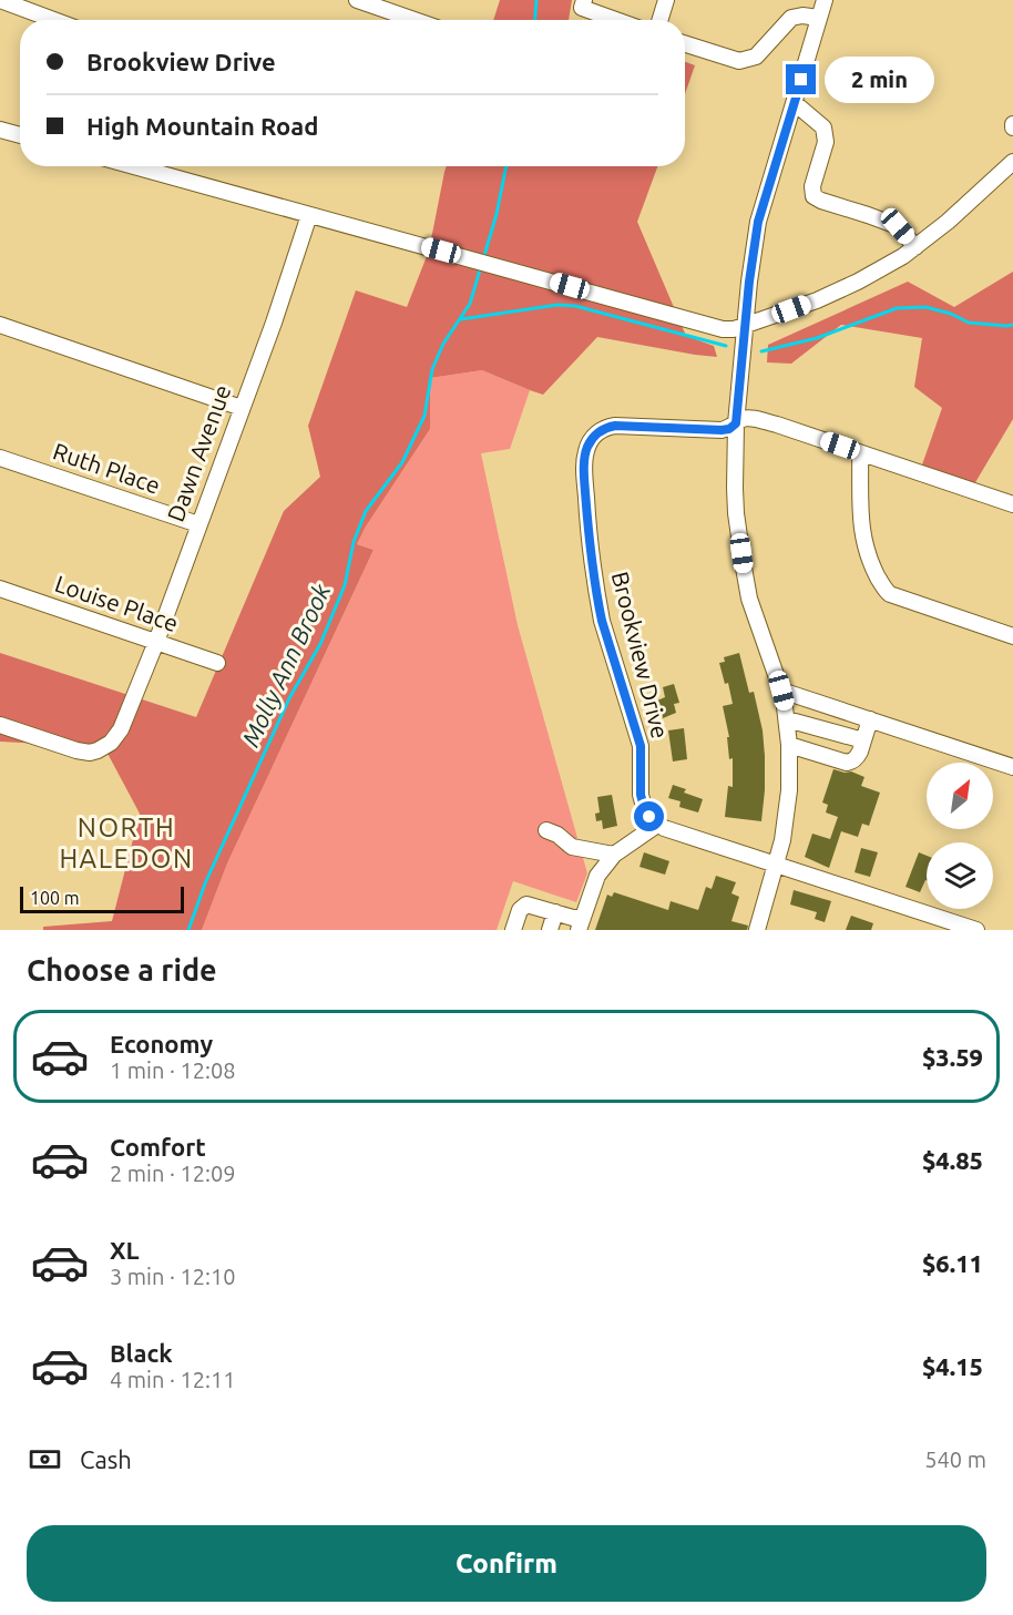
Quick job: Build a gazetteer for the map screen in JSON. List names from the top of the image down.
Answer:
{
  "streets": {
    "street": [
      "Dawn Avenue",
      "Ruth Place",
      "Louise Place",
      "Brookview Drive"
    ]
  },
  "crossings": [
    ["Dawn Avenue", "Ruth Place"],
    ["Dawn Avenue", "Louise Place"]
  ],
  "districts": ["NORTH HALEDON"],
  "water": ["Molly Ann Brook"],
  "scale_bar": "100 m",
  "north": "top right",
  "page": {
    "banner": ["Brookview Drive", "High Mountain Road"],
    "bubble": "2 min",
    "scale": "100 m",
    "heading": "Choose a ride",
    "list": [
      {
        "name": "Economy",
        "note": "1 min · 12:08",
        "value": "$3.59"
      },
      {
        "name": "Comfort",
        "note": "2 min · 12:09",
        "value": "$4.85"
      },
      {
        "name": "XL",
        "note": "3 min · 12:10",
        "value": "$6.11"
      },
      {
        "name": "Black",
        "note": "4 min · 12:11",
        "value": "$4.15"
      }
    ],
    "pay": ["Cash", "540 m"],
    "buttons": "Confirm"
  }
}
